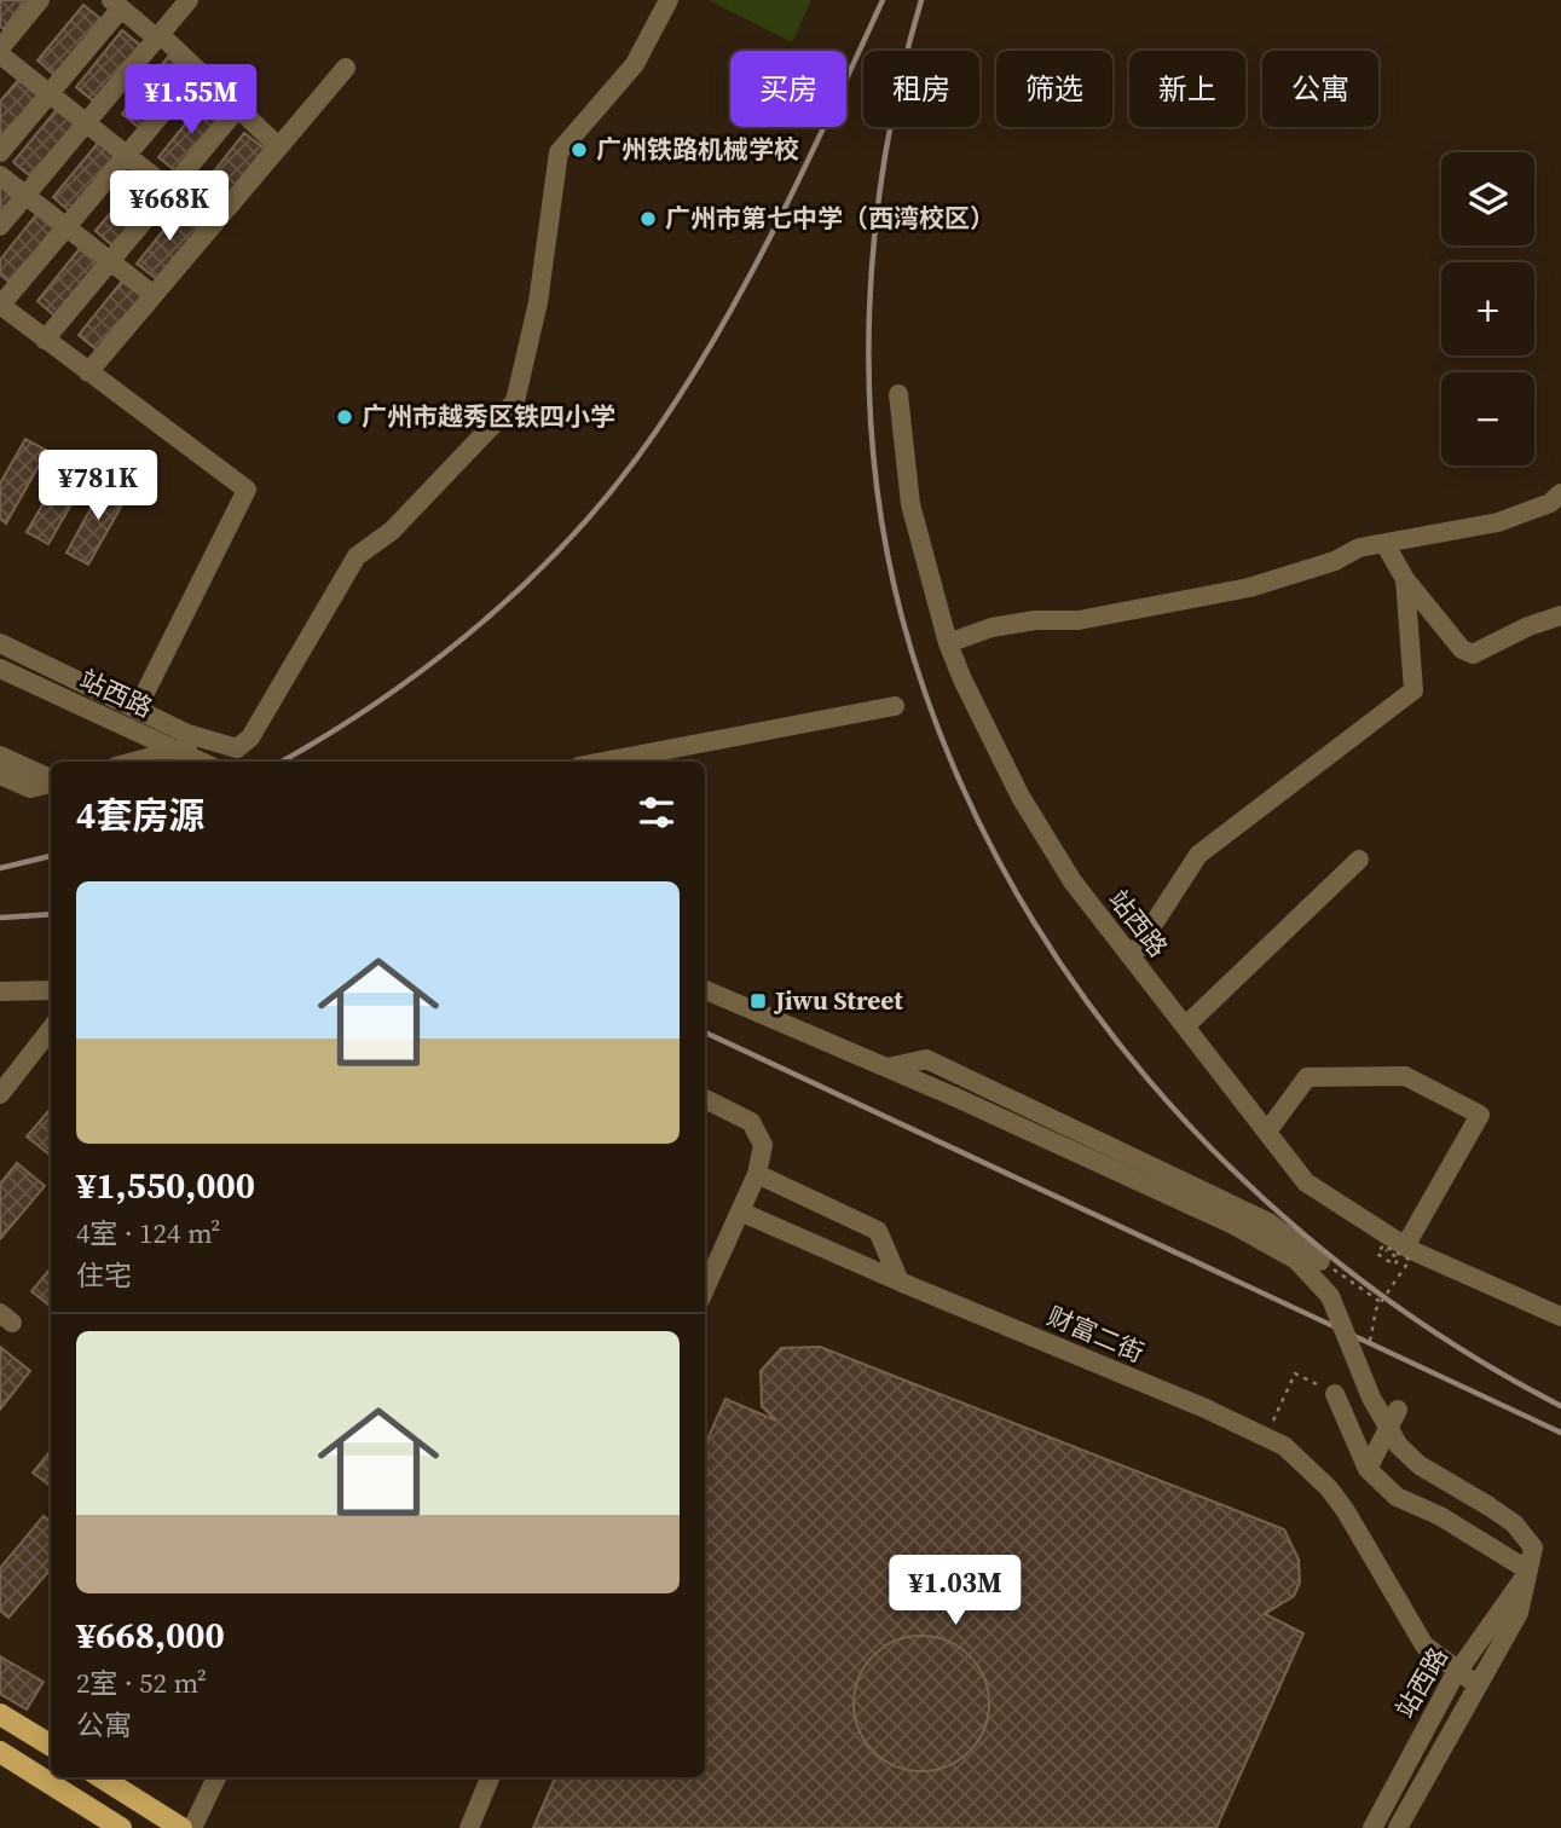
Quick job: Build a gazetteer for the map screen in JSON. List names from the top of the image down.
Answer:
{
  "streets": {
    "street": ["站西路", "财富二街"]
  },
  "crossings": [
    ["站西路", "财富二街"]
  ],
  "places": {
    "other": ["广州铁路机械学校", "广州市第七中学（西湾校区）", "广州市越秀区铁四小学"],
    "transit": ["Jiwu Street"]
  },
  "page": {
    "chip": [
      "买房",
      "租房",
      "筛选",
      "新上",
      "公寓"
    ],
    "price": [
      "¥1.55M",
      "¥668K",
      "¥781K",
      "¥1.03M"
    ],
    "map_buttons": ["+", "−"],
    "heading": "4套房源",
    "list": [
      {
        "name": "¥1,550,000",
        "note": "4室 · 124 m² · 住宅"
      },
      {
        "name": "¥668,000",
        "note": "2室 · 52 m² · 公寓"
      }
    ]
  }
}
